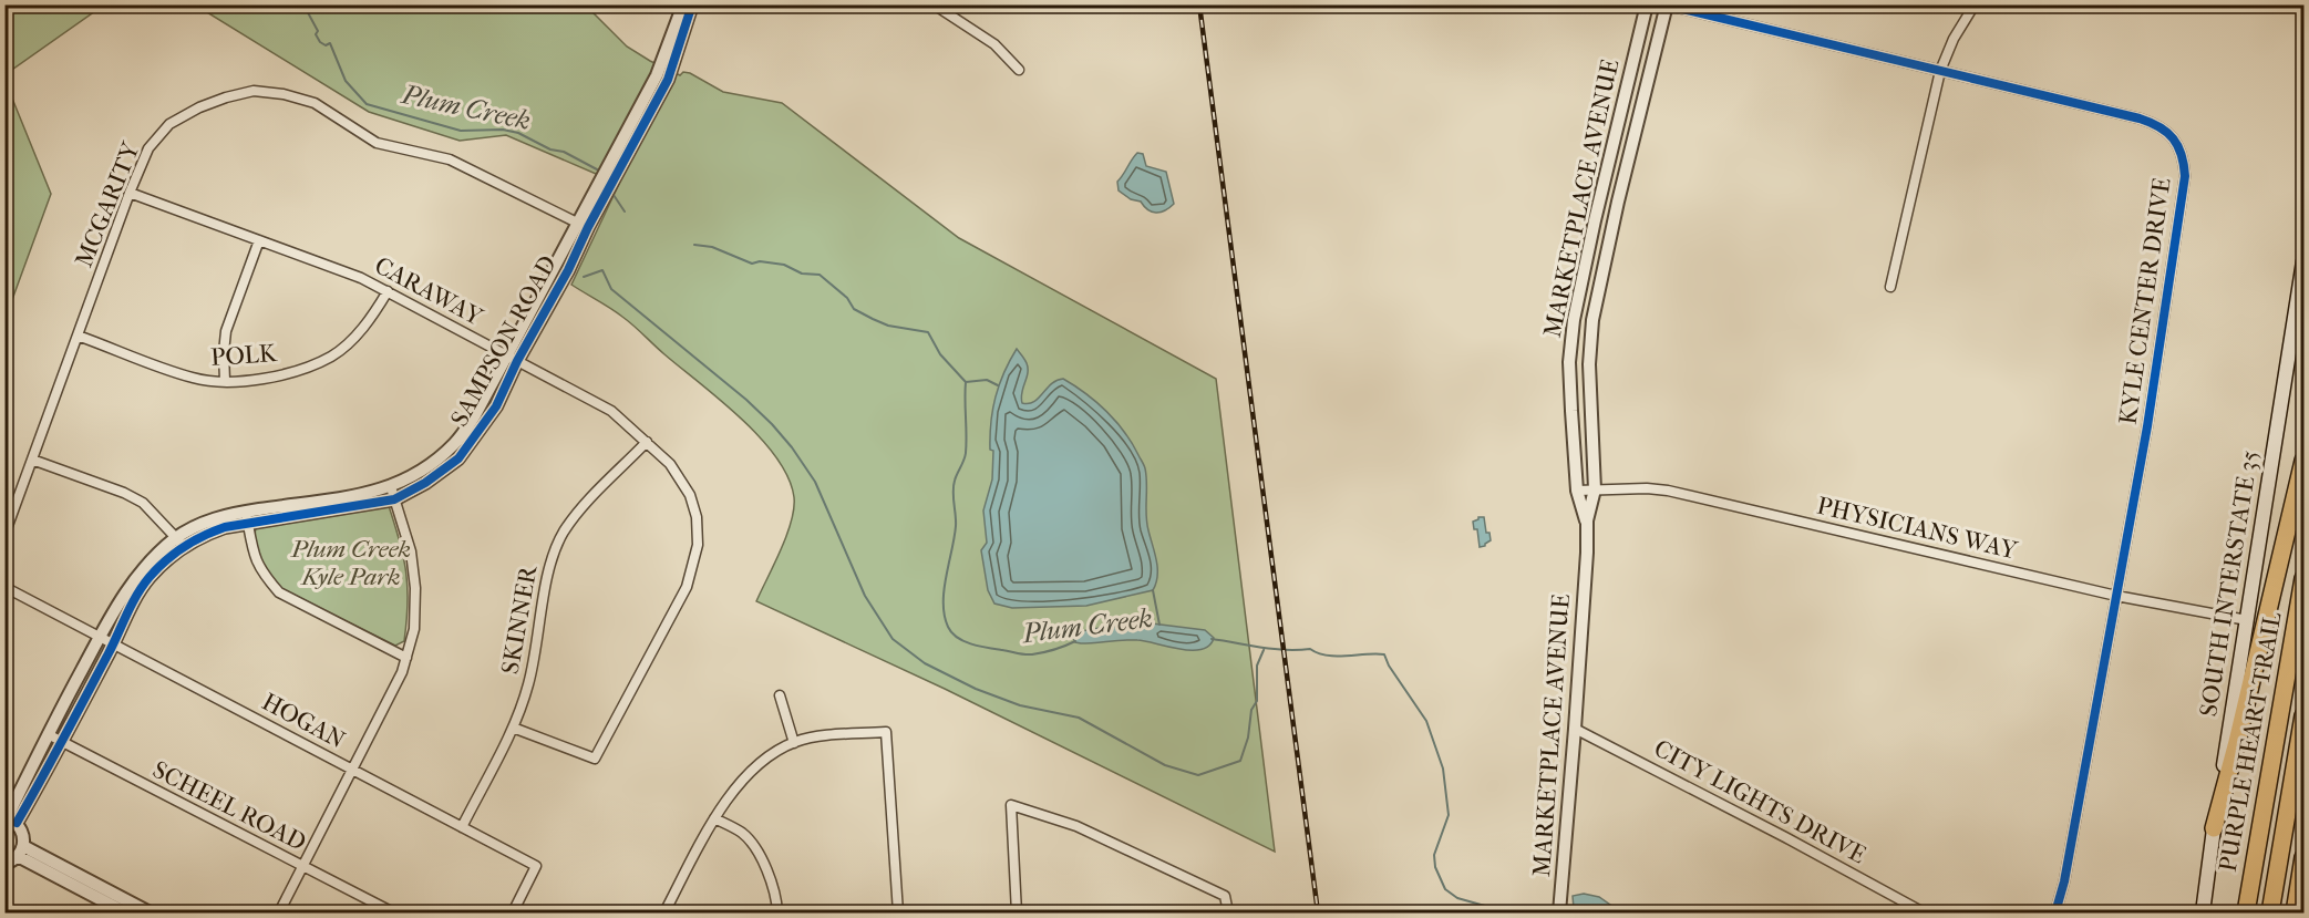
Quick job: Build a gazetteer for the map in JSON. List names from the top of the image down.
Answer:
{
  "streets": {
    "highway": ["PURPLE HEART TRAIL"],
    "main road": ["SOUTH INTERSTATE 35"],
    "street": [
      "MARKETPLACE AVENUE",
      "MCGARITY",
      "CARAWAY",
      "KYLE CENTER DRIVE",
      "SAMPSON ROAD",
      "POLK",
      "PHYSICIANS WAY",
      "SKINNER",
      "HOGAN",
      "CITY LIGHTS DRIVE",
      "SCHEEL ROAD"
    ]
  },
  "crossings": [
    ["MARKETPLACE AVENUE", "KYLE CENTER DRIVE"],
    ["MARKETPLACE AVENUE", "PHYSICIANS WAY"],
    ["MARKETPLACE AVENUE", "CITY LIGHTS DRIVE"],
    ["MCGARITY", "CARAWAY"],
    ["MCGARITY", "SAMPSON ROAD"],
    ["MCGARITY", "POLK"],
    ["CARAWAY", "SAMPSON ROAD"],
    ["CARAWAY", "POLK"],
    ["CARAWAY", "SKINNER"],
    ["KYLE CENTER DRIVE", "PHYSICIANS WAY"],
    ["SAMPSON ROAD", "HOGAN"],
    ["SAMPSON ROAD", "SCHEEL ROAD"],
    ["PHYSICIANS WAY", "SOUTH INTERSTATE 35"],
    ["SKINNER", "HOGAN"]
  ],
  "water": ["Plum Creek"],
  "parks": ["Plum Creek Kyle Park"]
}
